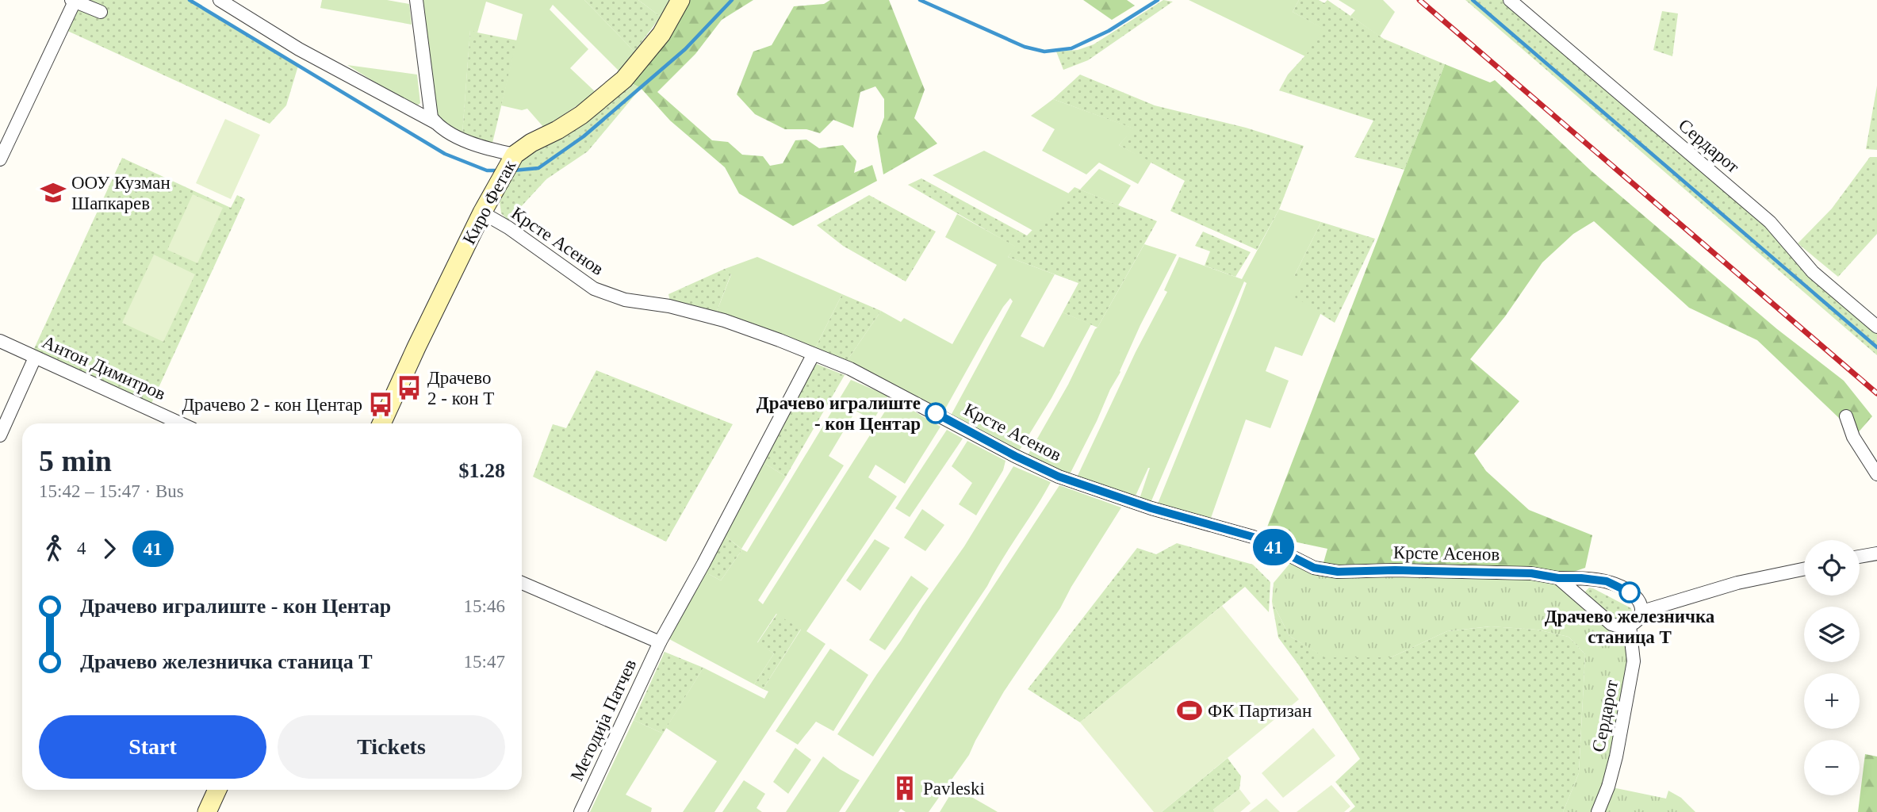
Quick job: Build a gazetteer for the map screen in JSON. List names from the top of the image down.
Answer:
{
  "streets": {
    "main road": ["Киро Фетак"],
    "street": [
      "Сердарот",
      "Крсте Асенов",
      "Антон Димитров",
      "Методија Патчев"
    ]
  },
  "crossings": [
    ["Киро Фетак", "Крсте Асенов"],
    ["Крсте Асенов", "Методија Патчев"]
  ],
  "places": {
    "school or university": ["ООУ Кузман Шапкарев"],
    "bus stop": ["Драчево 2 - кон T", "Драчево 2 - кон Центар"],
    "other": ["Драчево игралиште - кон Центар", "Драчево железничка станица Т"],
    "sports": ["ФК Партизан"],
    "building": ["Pavleski"]
  },
  "lines": ["bus line 41"],
  "page": {
    "on_map": "41",
    "heading": ["5 min", "15:42 – 15:47 · Bus", "$1.28"],
    "legs": ["4", "41"],
    "map_buttons": ["+", "−"],
    "list": [
      {
        "name": "Драчево игралиште - кон Центар",
        "value": "15:46"
      },
      {
        "name": "Драчево железничка станица Т",
        "value": "15:47"
      }
    ],
    "buttons": ["Start", "Tickets"]
  }
}
